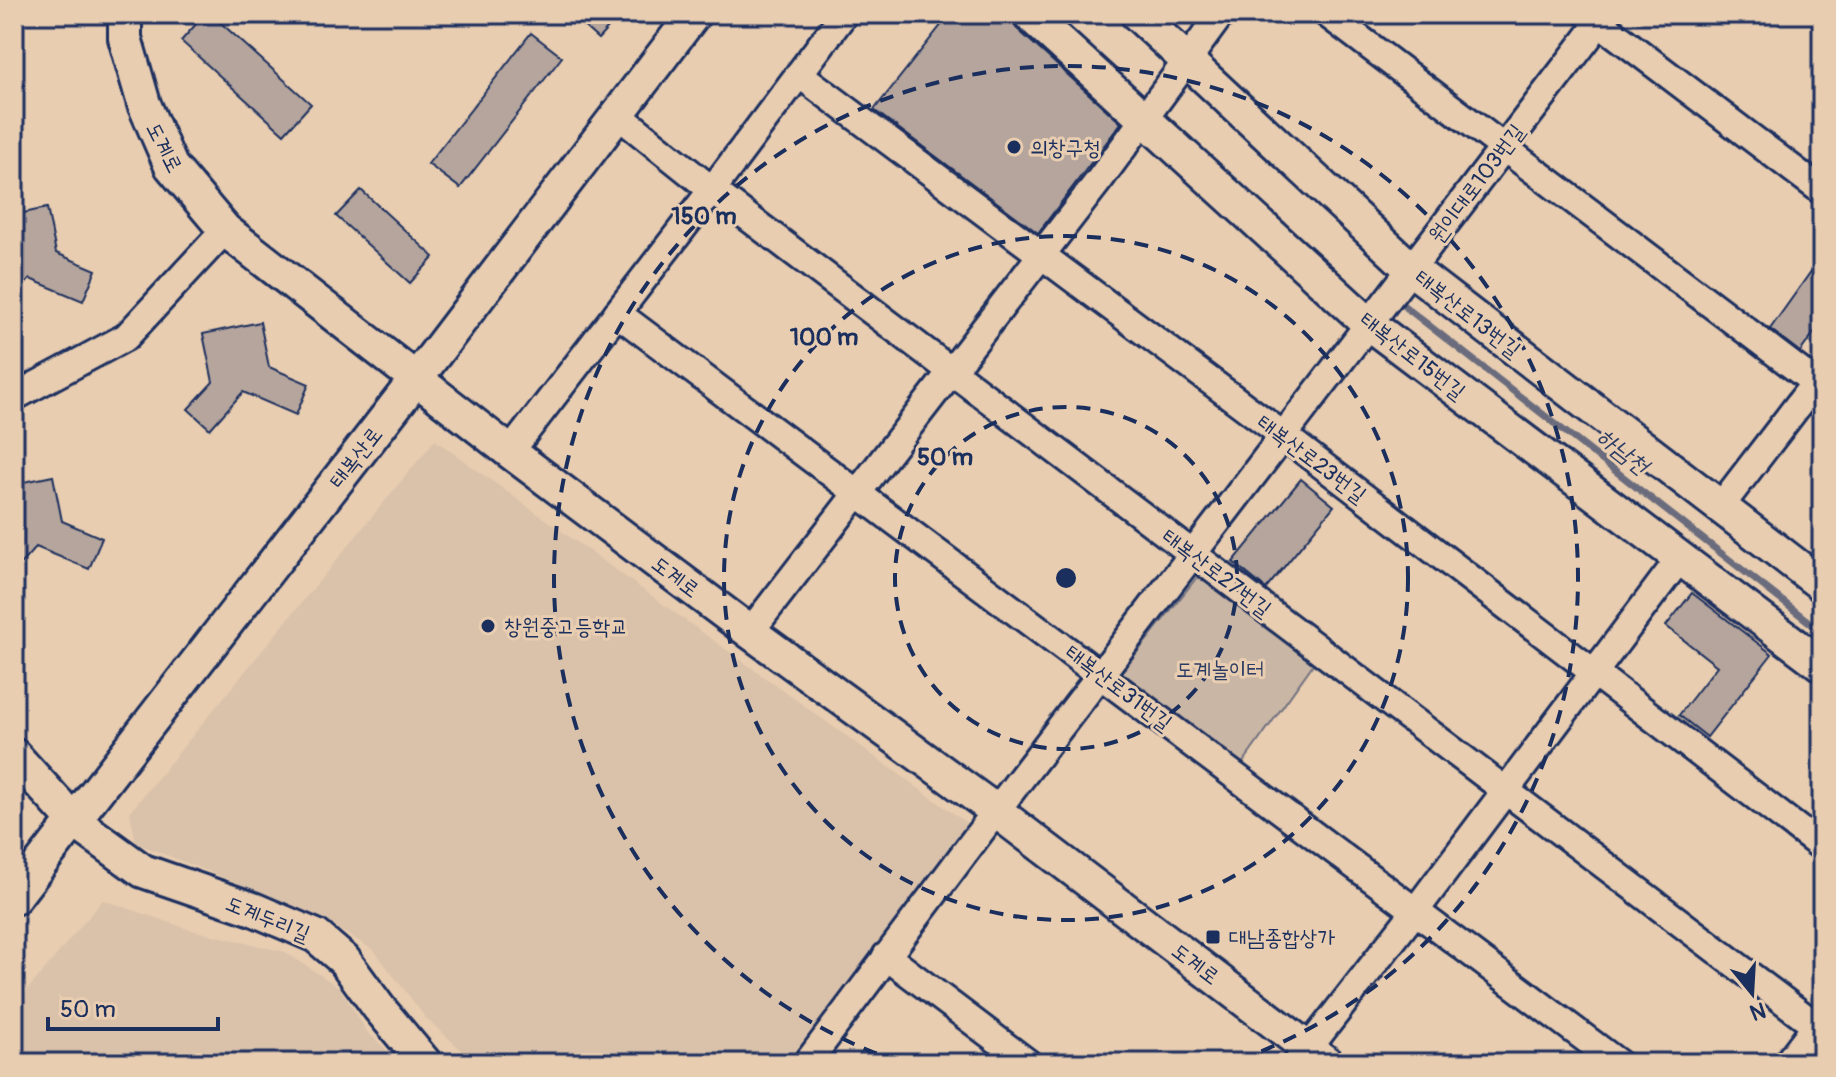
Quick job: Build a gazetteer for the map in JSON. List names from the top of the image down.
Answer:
{
  "streets": {
    "street": [
      "도계로",
      "원이대로103번길",
      "태복산로13번길",
      "태복산로15번길",
      "태복산로",
      "태복산로23번길",
      "태복산로27번길",
      "태복산로31번길",
      "도계두리길"
    ]
  },
  "crossings": [
    ["도계로", "원이대로103번길"],
    ["도계로", "태복산로"],
    ["원이대로103번길", "태복산로13번길"],
    ["원이대로103번길", "태복산로15번길"],
    ["원이대로103번길", "태복산로23번길"],
    ["원이대로103번길", "태복산로27번길"],
    ["원이대로103번길", "태복산로31번길"],
    ["태복산로", "태복산로27번길"],
    ["태복산로", "도계두리길"]
  ],
  "water": ["하남천"],
  "parks": ["도계놀이터"],
  "places": {
    "other": ["의창구청", "창원중고등학교"],
    "transit": ["대남종합상가"]
  },
  "scale_bar": "50 m",
  "north": "bottom",
  "rings": ["150 m", "100 m", "50 m"]
}
